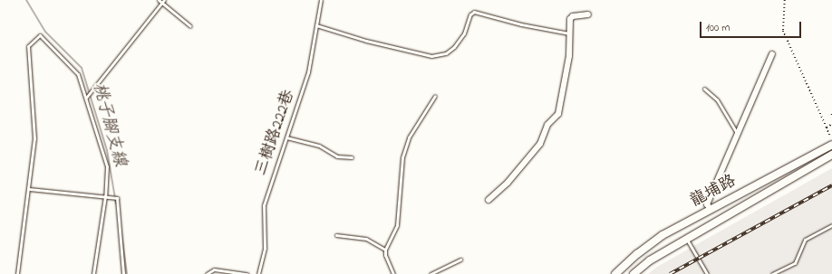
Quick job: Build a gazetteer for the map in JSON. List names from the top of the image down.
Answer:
{
  "streets": {
    "street": ["龍埔路"],
    "lane": ["三樹路222巷"]
  },
  "water": ["桃子腳支線"],
  "scale_bar": "100 m"
}
